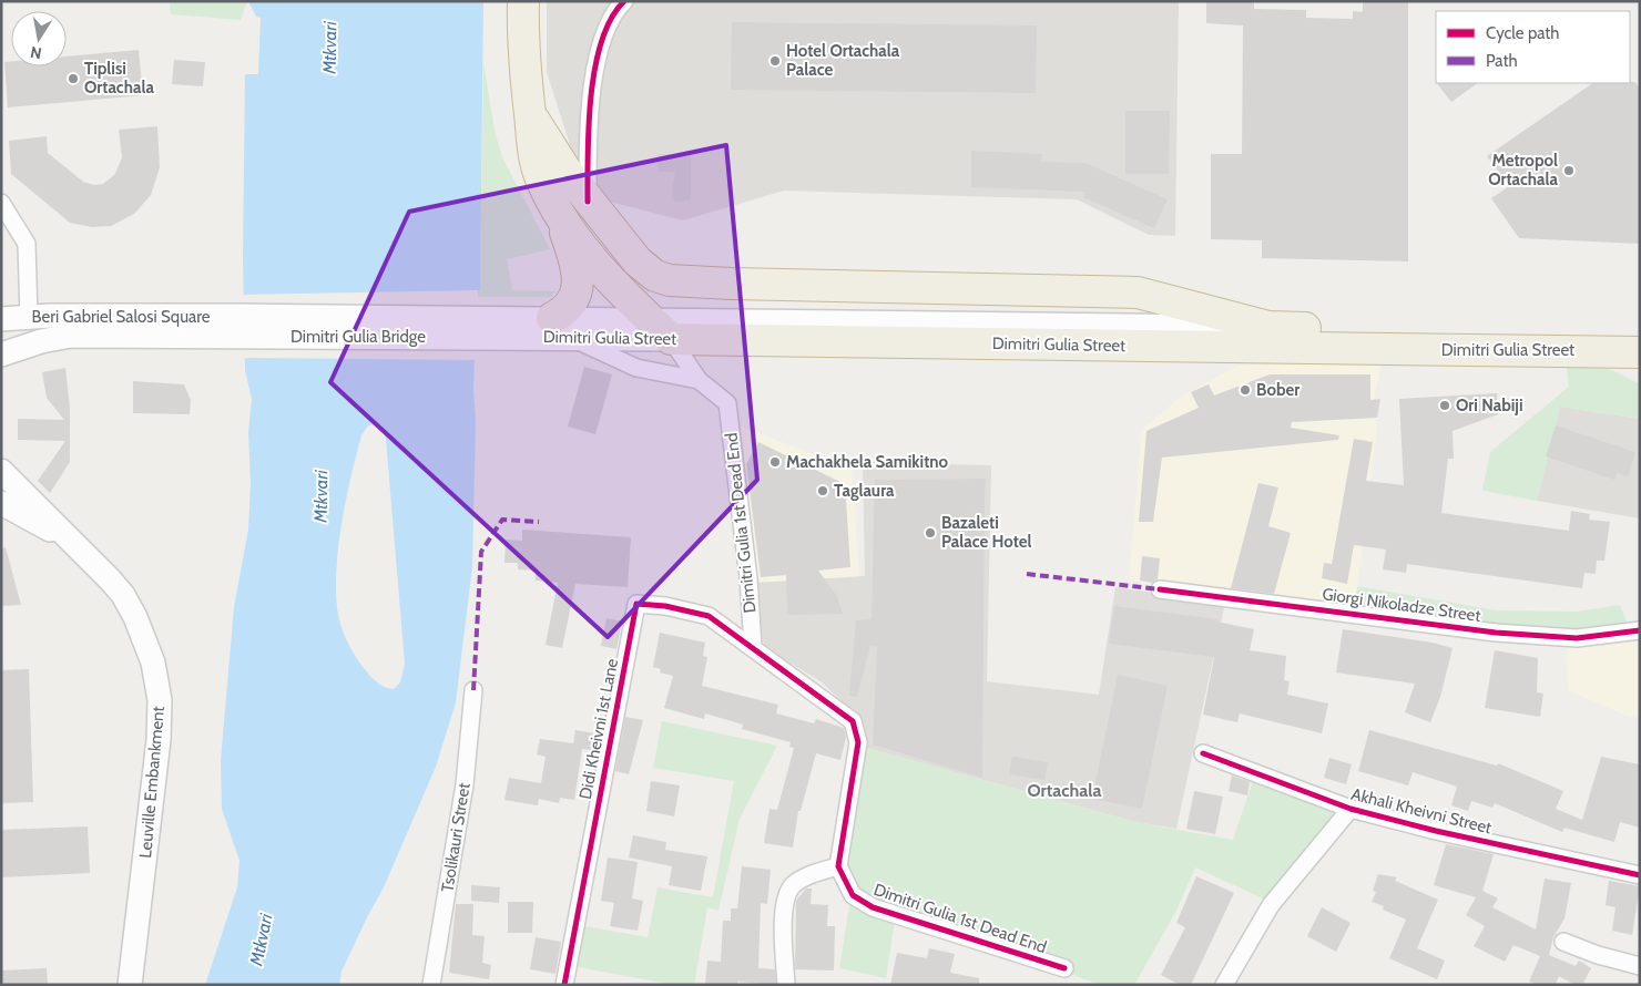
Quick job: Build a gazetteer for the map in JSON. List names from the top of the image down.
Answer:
{
  "streets": {
    "highway": ["Dimitri Gulia Street"],
    "main road": ["Beri Gabriel Salosi Square", "Dimitri Gulia Bridge", "Leuville Embankment"],
    "street": [
      "Dimitri Gulia 1st Dead End",
      "Giorgi Nikoladze Street",
      "Didi Kheivni 1st Lane",
      "Akhali Kheivni Street",
      "Tsolikauri Street"
    ]
  },
  "crossings": [
    ["Beri Gabriel Salosi Square", "Dimitri Gulia Bridge"],
    ["Dimitri Gulia Bridge", "Dimitri Gulia Street"],
    ["Dimitri Gulia 1st Dead End", "Didi Kheivni 1st Lane"]
  ],
  "districts": ["Ortachala"],
  "water": ["Mtkvari"],
  "places": [
    "Hotel Ortachala Palace",
    "Tiplisi Ortachala",
    "Metropol Ortachala",
    "Bober",
    "Ori Nabiji",
    "Machakhela Samikitno",
    "Taglaura",
    "Bazaleti Palace Hotel"
  ],
  "legend": ["Cycle path", "Path"],
  "north": "bottom"
}
